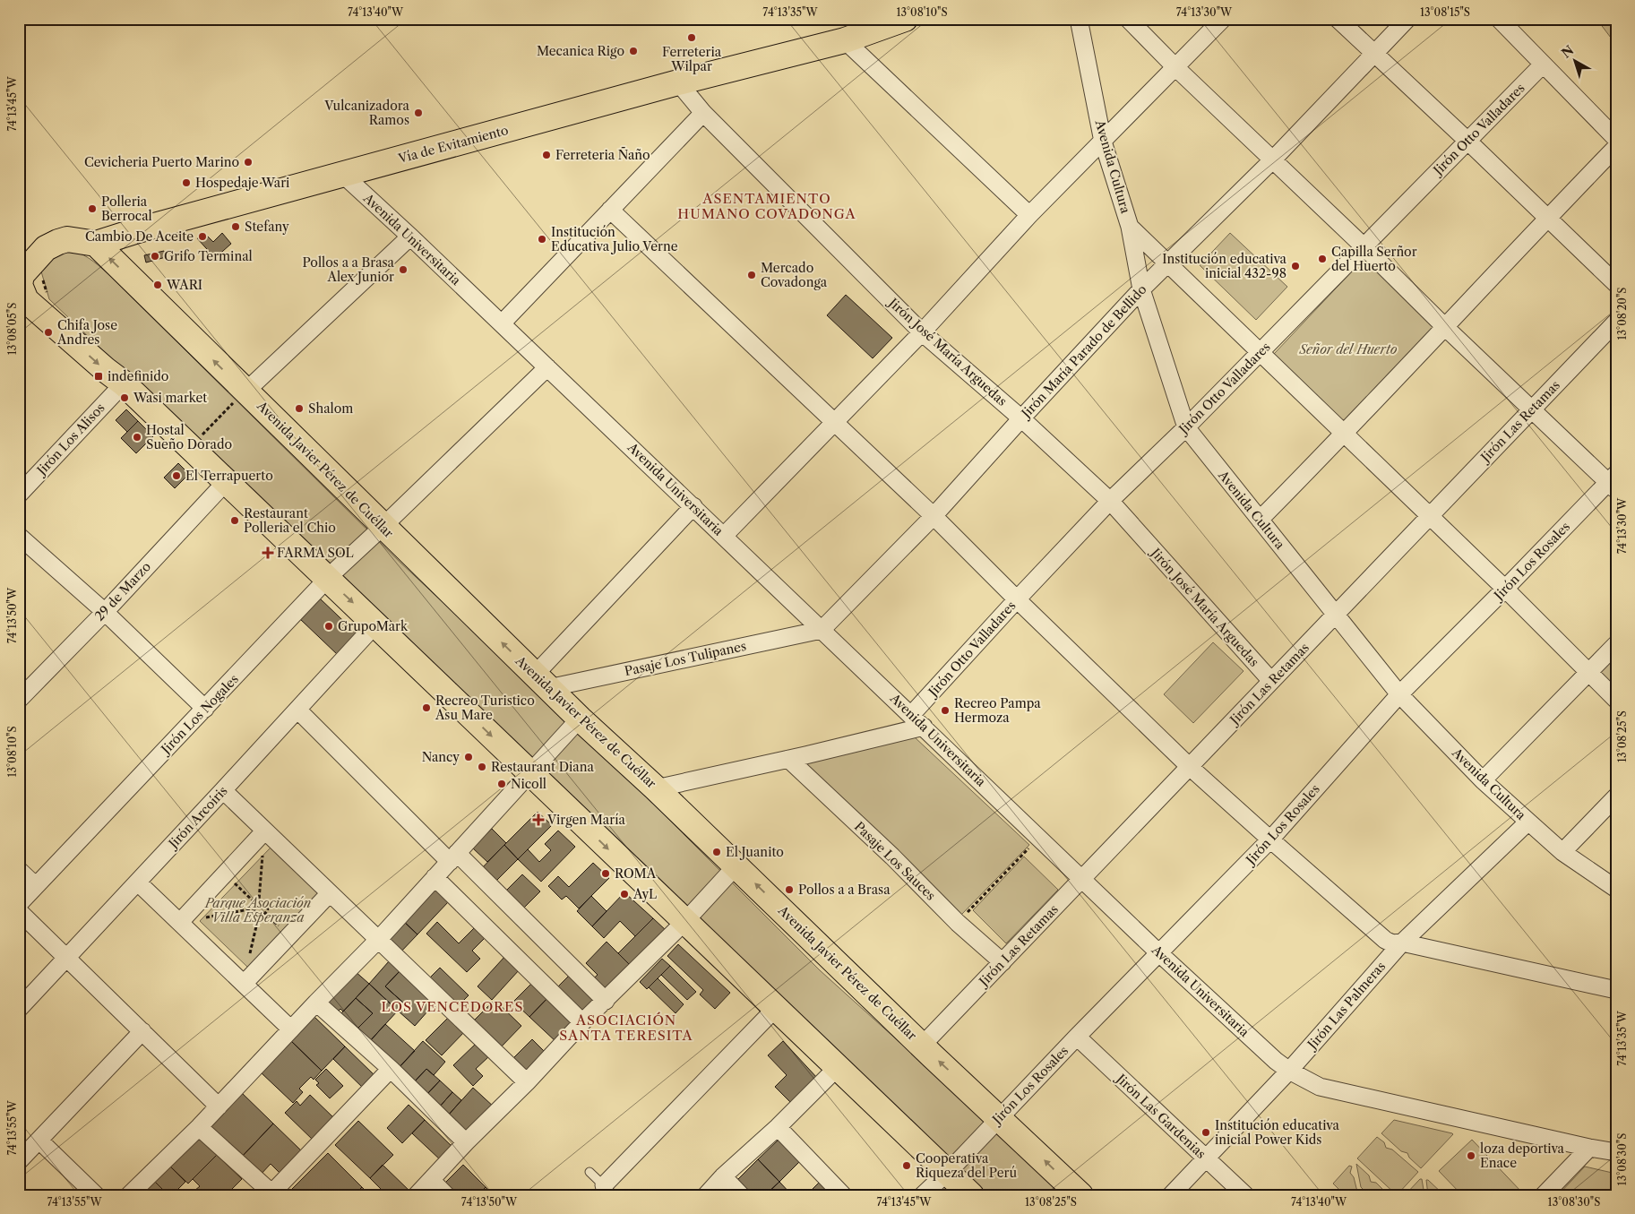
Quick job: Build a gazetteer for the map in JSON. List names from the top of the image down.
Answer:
{
  "streets": {
    "highway": ["Vía de Evitamiento", "Avenida Javier Pérez de Cuéllar"],
    "street": [
      "Jirón Otto Valladares",
      "Avenida Cultura",
      "Avenida Universitaria",
      "Jirón María Parado de Bellido",
      "Jirón José María Arguedas",
      "Jirón Las Retamas",
      "Jirón Los Alisos",
      "Jirón Los Rosales",
      "29 de Marzo",
      "Pasaje Los Tulipanes",
      "Jirón Los Nogales",
      "Jirón Arcoíris",
      "Pasaje Los Sauces",
      "Jirón Las Palmeras",
      "Jirón Las Gardenias"
    ]
  },
  "crossings": [
    ["Jirón Otto Valladares", "Avenida Cultura"],
    ["Jirón Otto Valladares", "Avenida Universitaria"],
    ["Jirón Otto Valladares", "Jirón José María Arguedas"],
    ["Vía de Evitamiento", "Avenida Universitaria"],
    ["Vía de Evitamiento", "Jirón José María Arguedas"],
    ["Vía de Evitamiento", "Avenida Javier Pérez de Cuéllar"],
    ["Avenida Cultura", "Jirón María Parado de Bellido"],
    ["Avenida Cultura", "Jirón Las Retamas"],
    ["Avenida Cultura", "Jirón Los Rosales"],
    ["Avenida Cultura", "Jirón Las Palmeras"],
    ["Avenida Universitaria", "Jirón María Parado de Bellido"],
    ["Avenida Universitaria", "Jirón Las Retamas"],
    ["Avenida Universitaria", "Jirón Los Rosales"],
    ["Avenida Universitaria", "Pasaje Los Tulipanes"],
    ["Avenida Universitaria", "Jirón Los Nogales"],
    ["Avenida Universitaria", "Jirón Las Palmeras"],
    ["Jirón María Parado de Bellido", "Jirón José María Arguedas"],
    ["Jirón María Parado de Bellido", "Pasaje Los Tulipanes"],
    ["Jirón José María Arguedas", "Jirón Las Retamas"],
    ["Jirón Las Retamas", "Avenida Javier Pérez de Cuéllar"],
    ["Jirón Las Retamas", "Pasaje Los Sauces"],
    ["Avenida Javier Pérez de Cuéllar", "Jirón Los Rosales"],
    ["Avenida Javier Pérez de Cuéllar", "Pasaje Los Tulipanes"],
    ["Avenida Javier Pérez de Cuéllar", "Jirón Los Nogales"],
    ["Jirón Los Rosales", "Jirón Las Gardenias"],
    ["Jirón Las Palmeras", "Jirón Las Gardenias"]
  ],
  "districts": ["ASENTAMIENTO HUMANO COVADONGA", "LOS VENCEDORES", "ASOCIACIÓN SANTA TERESITA"],
  "parks": ["Señor del Huerto", "Parque Asociación Villa Esperanza"],
  "places": {
    "other": [
      "Ferreteria Wilpar",
      "Mecanica Rigo",
      "Vulcanizadora Ramos",
      "Ferreteria Ñaño",
      "Cevicheria Puerto Marino",
      "Hospedaje Wari",
      "Polleria Berrocal",
      "Stefany",
      "Cambio De Aceite",
      "Institución Educativa Julio Verne",
      "Grifo Terminal",
      "Capilla Serñor del Huerto",
      "Institución educativa inicial 432-98",
      "Pollos a a Brasa Alex Junior",
      "Mercado Covadonga",
      "WARI",
      "Chifa Jose Andres",
      "Wasi market",
      "Shalom",
      "Hostal Sueño Dorado",
      "El Terrapuerto",
      "Restaurant Polleria el Chio",
      "GrupoMark",
      "Recreo Turistico Asu Mare",
      "Recreo Pampa Hermoza",
      "Nancy",
      "Restaurant Diana",
      "Nicoll",
      "El Juanito",
      "ROMA",
      "Pollos a a Brasa",
      "AyL",
      "Institución educativa inicial Power Kids",
      "loza deportiva Enace",
      "Cooperativa Riqueza del Perú"
    ],
    "transit": ["indefinido"],
    "health": ["FARMA SOL", "Virgen María"]
  },
  "north": "top left",
  "coordinates": [
    "74°13'40\"W",
    "74°13'35\"W",
    "13°08'10\"S",
    "74°13'30\"W",
    "13°08'15\"S",
    "74°13'45\"W",
    "13°08'20\"S",
    "13°08'05\"S",
    "74°13'50\"W",
    "13°08'25\"S",
    "74°13'55\"W",
    "13°08'30\"S"
  ]
}
